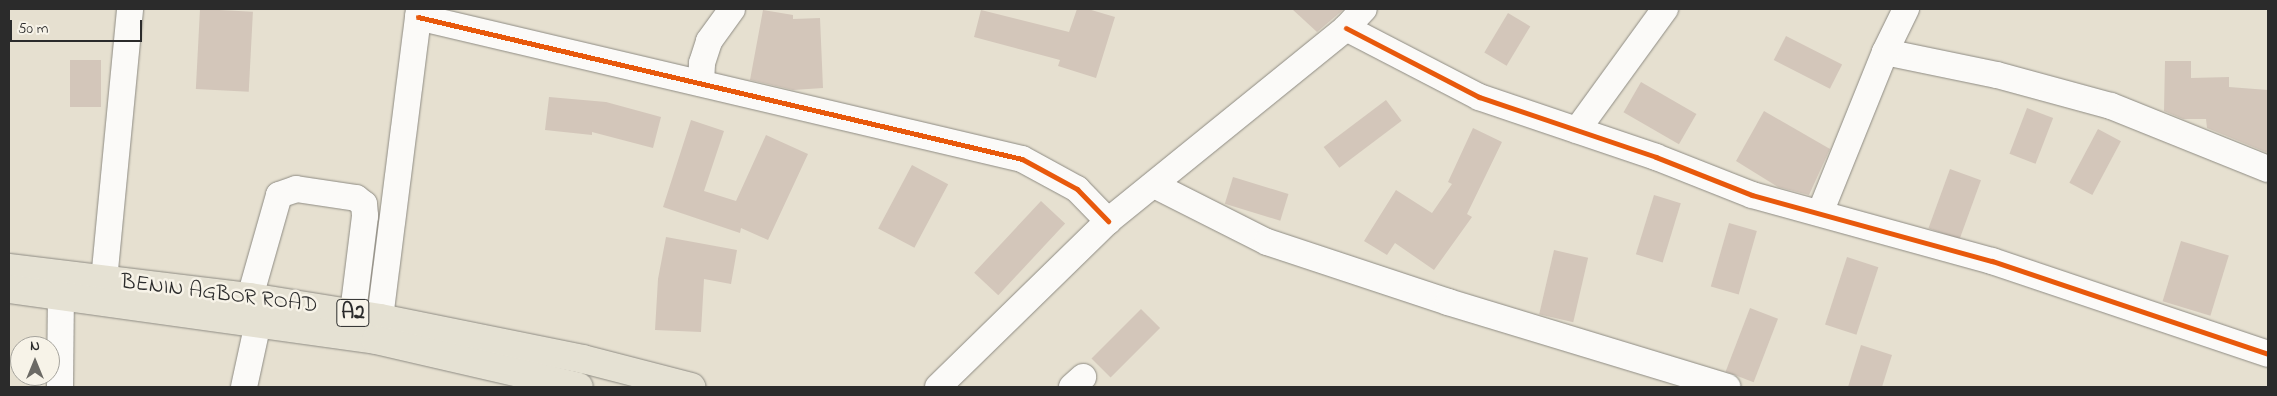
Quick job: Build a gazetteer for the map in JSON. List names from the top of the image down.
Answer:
{
  "streets": {
    "highway": ["BENIN AGBOR ROAD", "A2"]
  },
  "scale_bar": "50 m",
  "north": "top"
}
